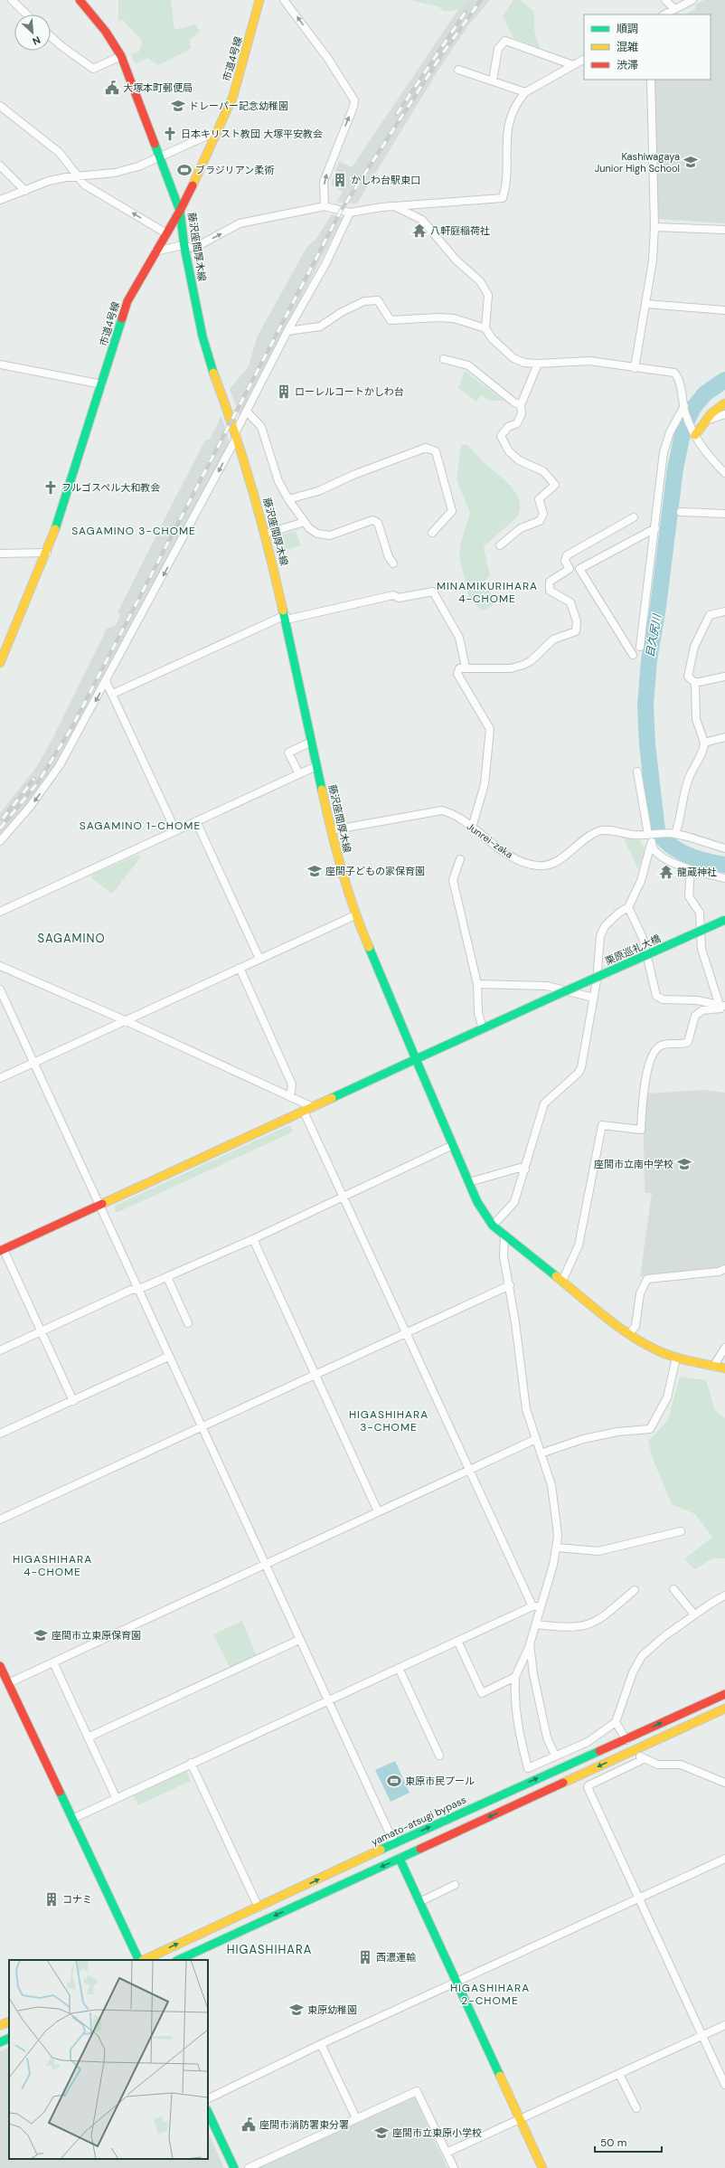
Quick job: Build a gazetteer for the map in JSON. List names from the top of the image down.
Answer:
{
  "streets": {
    "main road": [
      "市道4号線",
      "藤沢座間厚木線",
      "栗原巡礼大橋",
      "yamato-atsugi bypass"
    ],
    "street": ["Junrei-zaka"]
  },
  "crossings": [
    ["市道4号線", "藤沢座間厚木線"],
    ["藤沢座間厚木線", "Junrei-zaka"]
  ],
  "districts": [
    "SAGAMINO 3-CHOME",
    "MINAMIKURIHARA 4-CHOME",
    "SAGAMINO 1-CHOME",
    "SAGAMINO",
    "HIGASHIHARA 3-CHOME",
    "HIGASHIHARA 4-CHOME",
    "HIGASHIHARA",
    "HIGASHIHARA 2-CHOME"
  ],
  "water": ["目久尻川"],
  "places": {
    "public building": ["大塚本町郵便局", "座間市消防署東分署"],
    "school or university": [
      "ドレーパー記念幼稚園",
      "Kashiwagaya Junior High School",
      "座間子どもの家保育園",
      "座間市立南中学校",
      "座間市立東原保育園",
      "東原幼稚園",
      "座間市立東原小学校"
    ],
    "church": ["日本キリスト教団 大塚平安教会", "フルゴスペル大和教会"],
    "sports": ["ブラジリアン柔術", "東原市民プール"],
    "building": [
      "かしわ台駅東口",
      "ローレルコートかしわ台",
      "コナミ",
      "西濃運輸"
    ],
    "temple": ["八軒庭稲荷社", "龍蔵神社"]
  },
  "legend": ["順調", "混雑", "渋滞"],
  "scale_bar": "50 m",
  "north": "bottom right"
}
